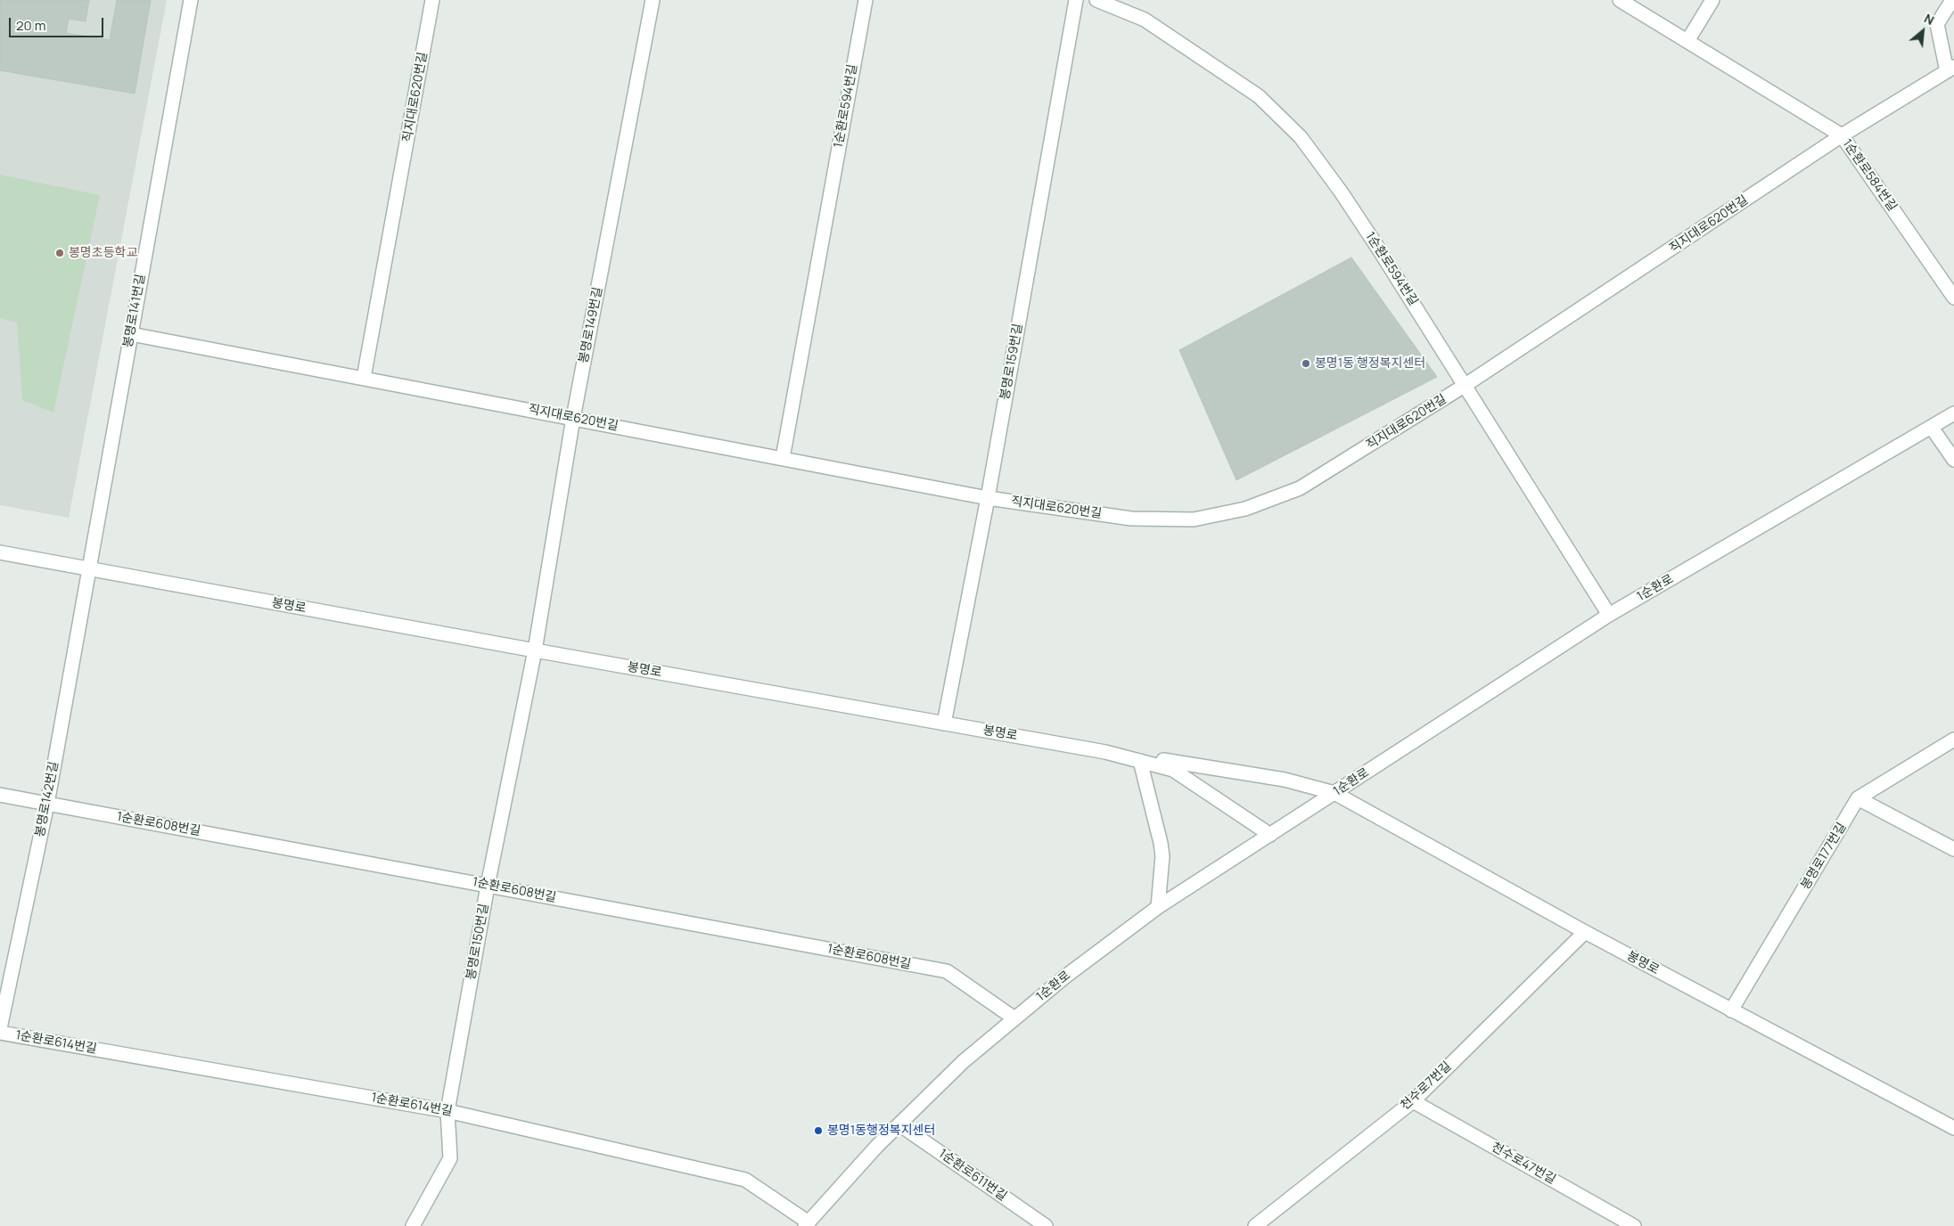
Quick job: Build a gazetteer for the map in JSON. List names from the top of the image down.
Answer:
{
  "streets": {
    "street": [
      "직지대로620번길",
      "1순환로594번길",
      "1순환로584번길",
      "봉명로141번길",
      "봉명로149번길",
      "봉명로159번길",
      "1순환로",
      "봉명로",
      "봉명로142번길",
      "1순환로608번길",
      "봉명로177번길",
      "봉명로150번길",
      "1순환로614번길",
      "천수로7번길",
      "천수로47번길",
      "1순환로611번길"
    ]
  },
  "crossings": [
    ["직지대로620번길", "1순환로594번길"],
    ["직지대로620번길", "1순환로584번길"],
    ["직지대로620번길", "봉명로141번길"],
    ["직지대로620번길", "봉명로149번길"],
    ["직지대로620번길", "봉명로159번길"],
    ["1순환로594번길", "1순환로"],
    ["봉명로141번길", "봉명로"],
    ["봉명로141번길", "봉명로142번길"],
    ["봉명로149번길", "봉명로"],
    ["봉명로149번길", "봉명로150번길"],
    ["봉명로159번길", "봉명로"],
    ["1순환로", "봉명로"],
    ["1순환로", "1순환로608번길"],
    ["1순환로", "1순환로614번길"],
    ["1순환로", "1순환로611번길"],
    ["봉명로", "봉명로142번길"],
    ["봉명로", "봉명로177번길"],
    ["봉명로", "봉명로150번길"],
    ["봉명로", "천수로7번길"],
    ["봉명로142번길", "1순환로608번길"],
    ["1순환로608번길", "봉명로150번길"],
    ["봉명로150번길", "1순환로614번길"],
    ["천수로7번길", "천수로47번길"]
  ],
  "places": ["봉명초등학교", "봉명1동 행정복지센터", "봉명1동행정복지센터"],
  "scale_bar": "20 m",
  "north": "top right"
}
